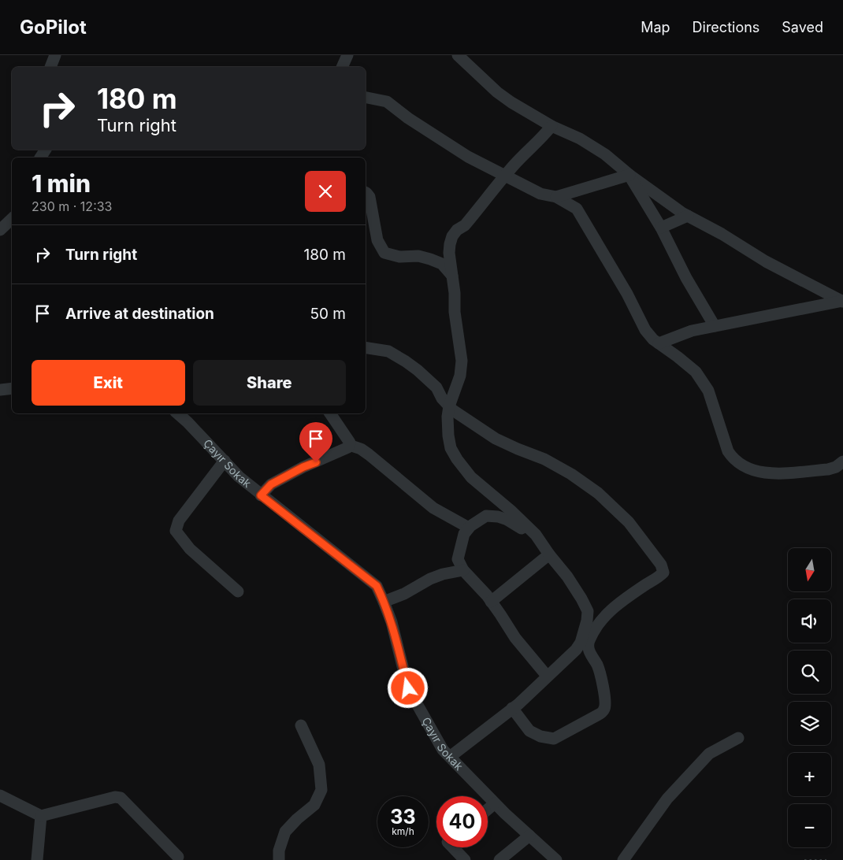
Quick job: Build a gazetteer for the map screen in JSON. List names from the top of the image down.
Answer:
{
  "streets": {
    "street": ["Çayır Sokak"]
  },
  "north": "bottom",
  "page": {
    "header": "GoPilot",
    "nav": ["Map", "Directions", "Saved"],
    "turn": ["180 m", "Turn right"],
    "heading": ["1 min", "230 m · 12:33"],
    "list": [
      {
        "name": "Turn right",
        "value": "180 m"
      },
      {
        "name": "Arrive at destination",
        "value": "50 m"
      }
    ],
    "buttons": ["Exit", "Share"],
    "map_buttons": ["+", "−"],
    "speed": "33 km/h",
    "limit": "40"
  }
}
